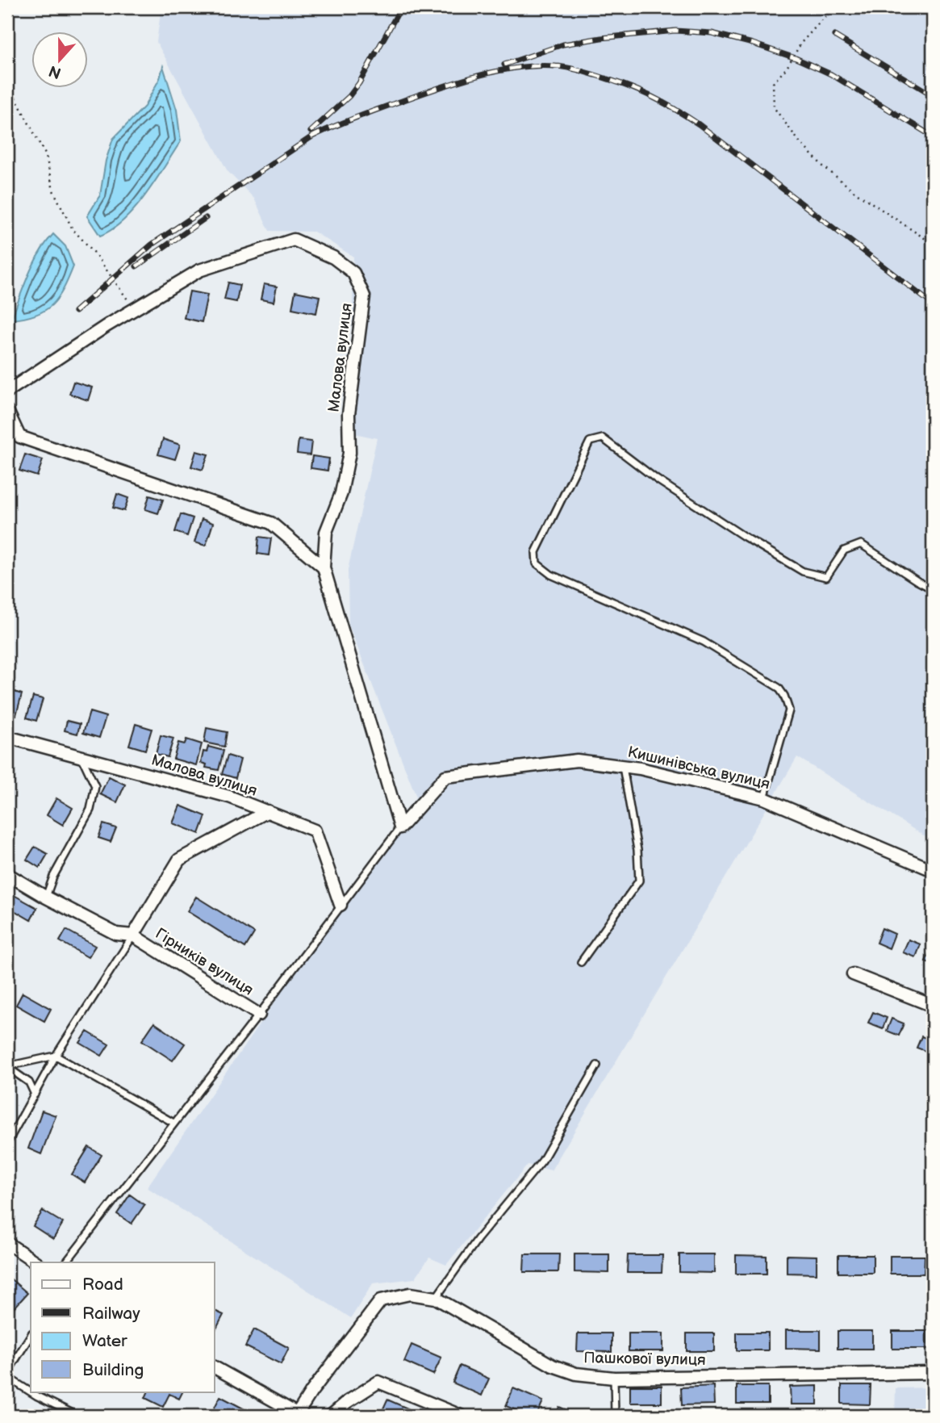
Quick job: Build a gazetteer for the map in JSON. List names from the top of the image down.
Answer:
{
  "streets": {
    "street": [
      "Малова вулиця",
      "Кишинівська вулиця",
      "Гірників вулиця",
      "Пашкової вулиця"
    ]
  },
  "crossings": [
    ["Малова вулиця", "Кишинівська вулиця"],
    ["Малова вулиця", "Гірників вулиця"]
  ],
  "legend": [
    "Road",
    "Railway",
    "Water",
    "Building"
  ],
  "north": "bottom"
}
